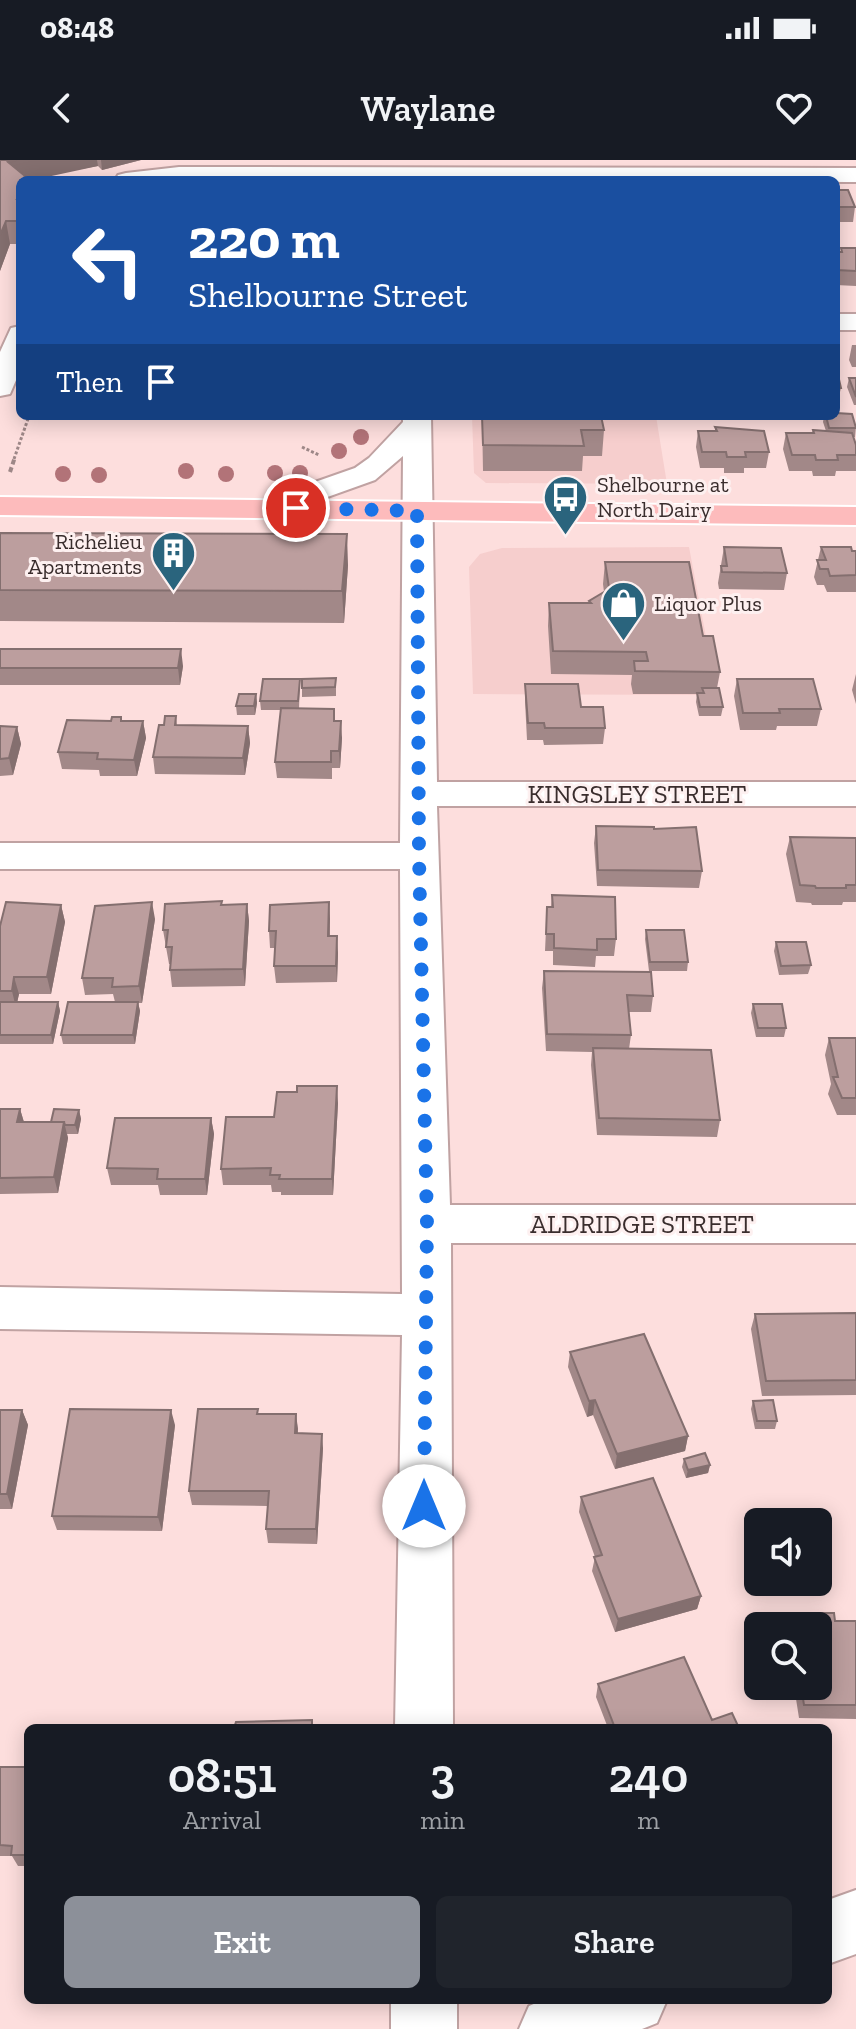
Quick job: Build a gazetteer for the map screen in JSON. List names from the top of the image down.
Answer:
{
  "streets": {
    "street": ["KINGSLEY STREET", "ALDRIDGE STREET"]
  },
  "places": {
    "bus stop": ["Shelbourne at North Dairy"],
    "building": ["Richelieu Apartments"],
    "shop": ["Liquor Plus"]
  },
  "page": {
    "status": "08:48",
    "header": "Waylane",
    "turn": ["220 m", "Shelbourne Street"],
    "then": "Then",
    "eta": [
      "08:51",
      "Arrival",
      "3",
      "min",
      "240",
      "m"
    ],
    "buttons": ["Exit", "Share"]
  }
}
